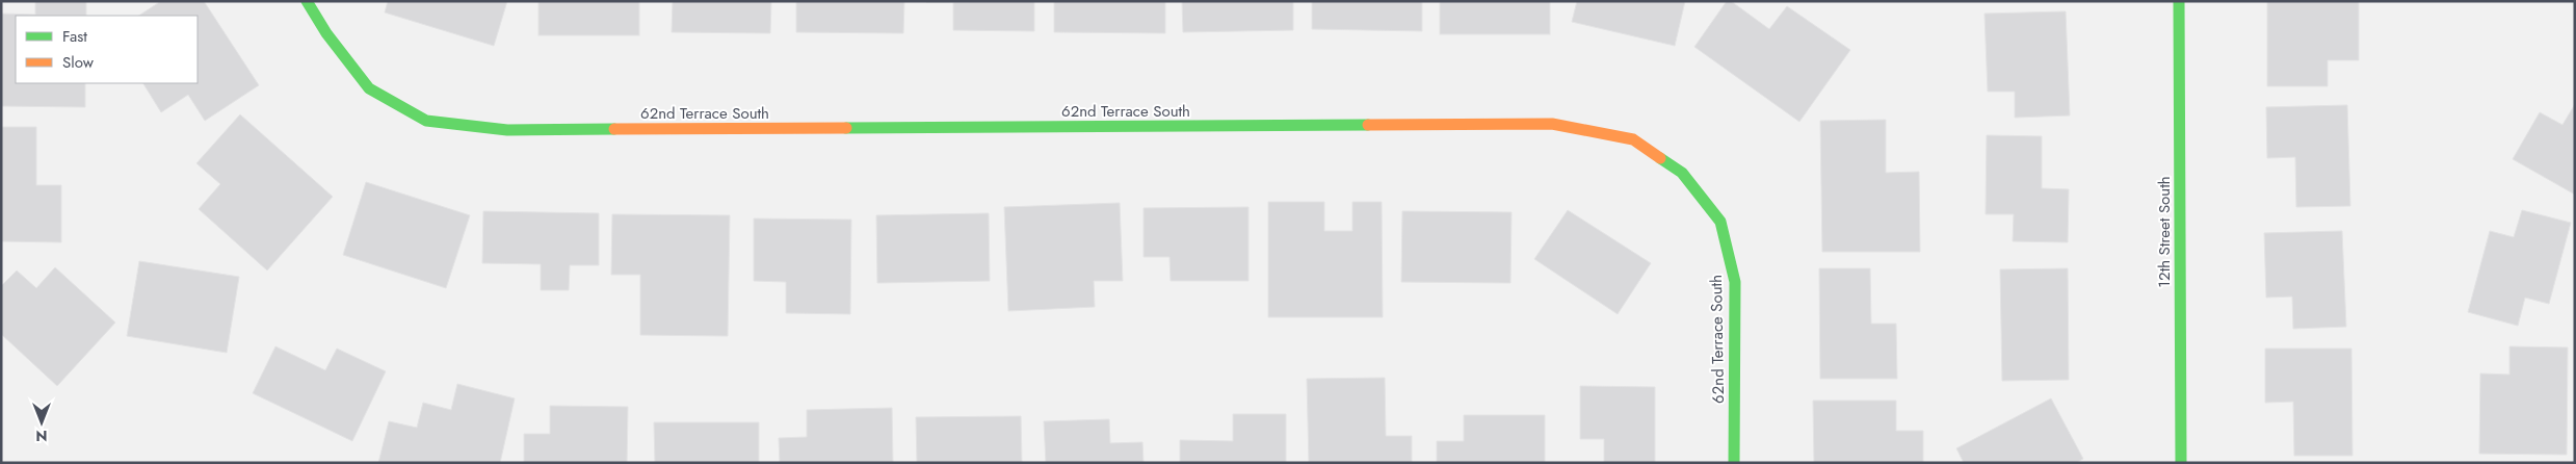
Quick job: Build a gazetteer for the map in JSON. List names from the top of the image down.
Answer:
{
  "streets": {
    "street": ["62nd Terrace South", "12th Street South"]
  },
  "legend": ["Fast", "Slow"],
  "north": "bottom"
}
